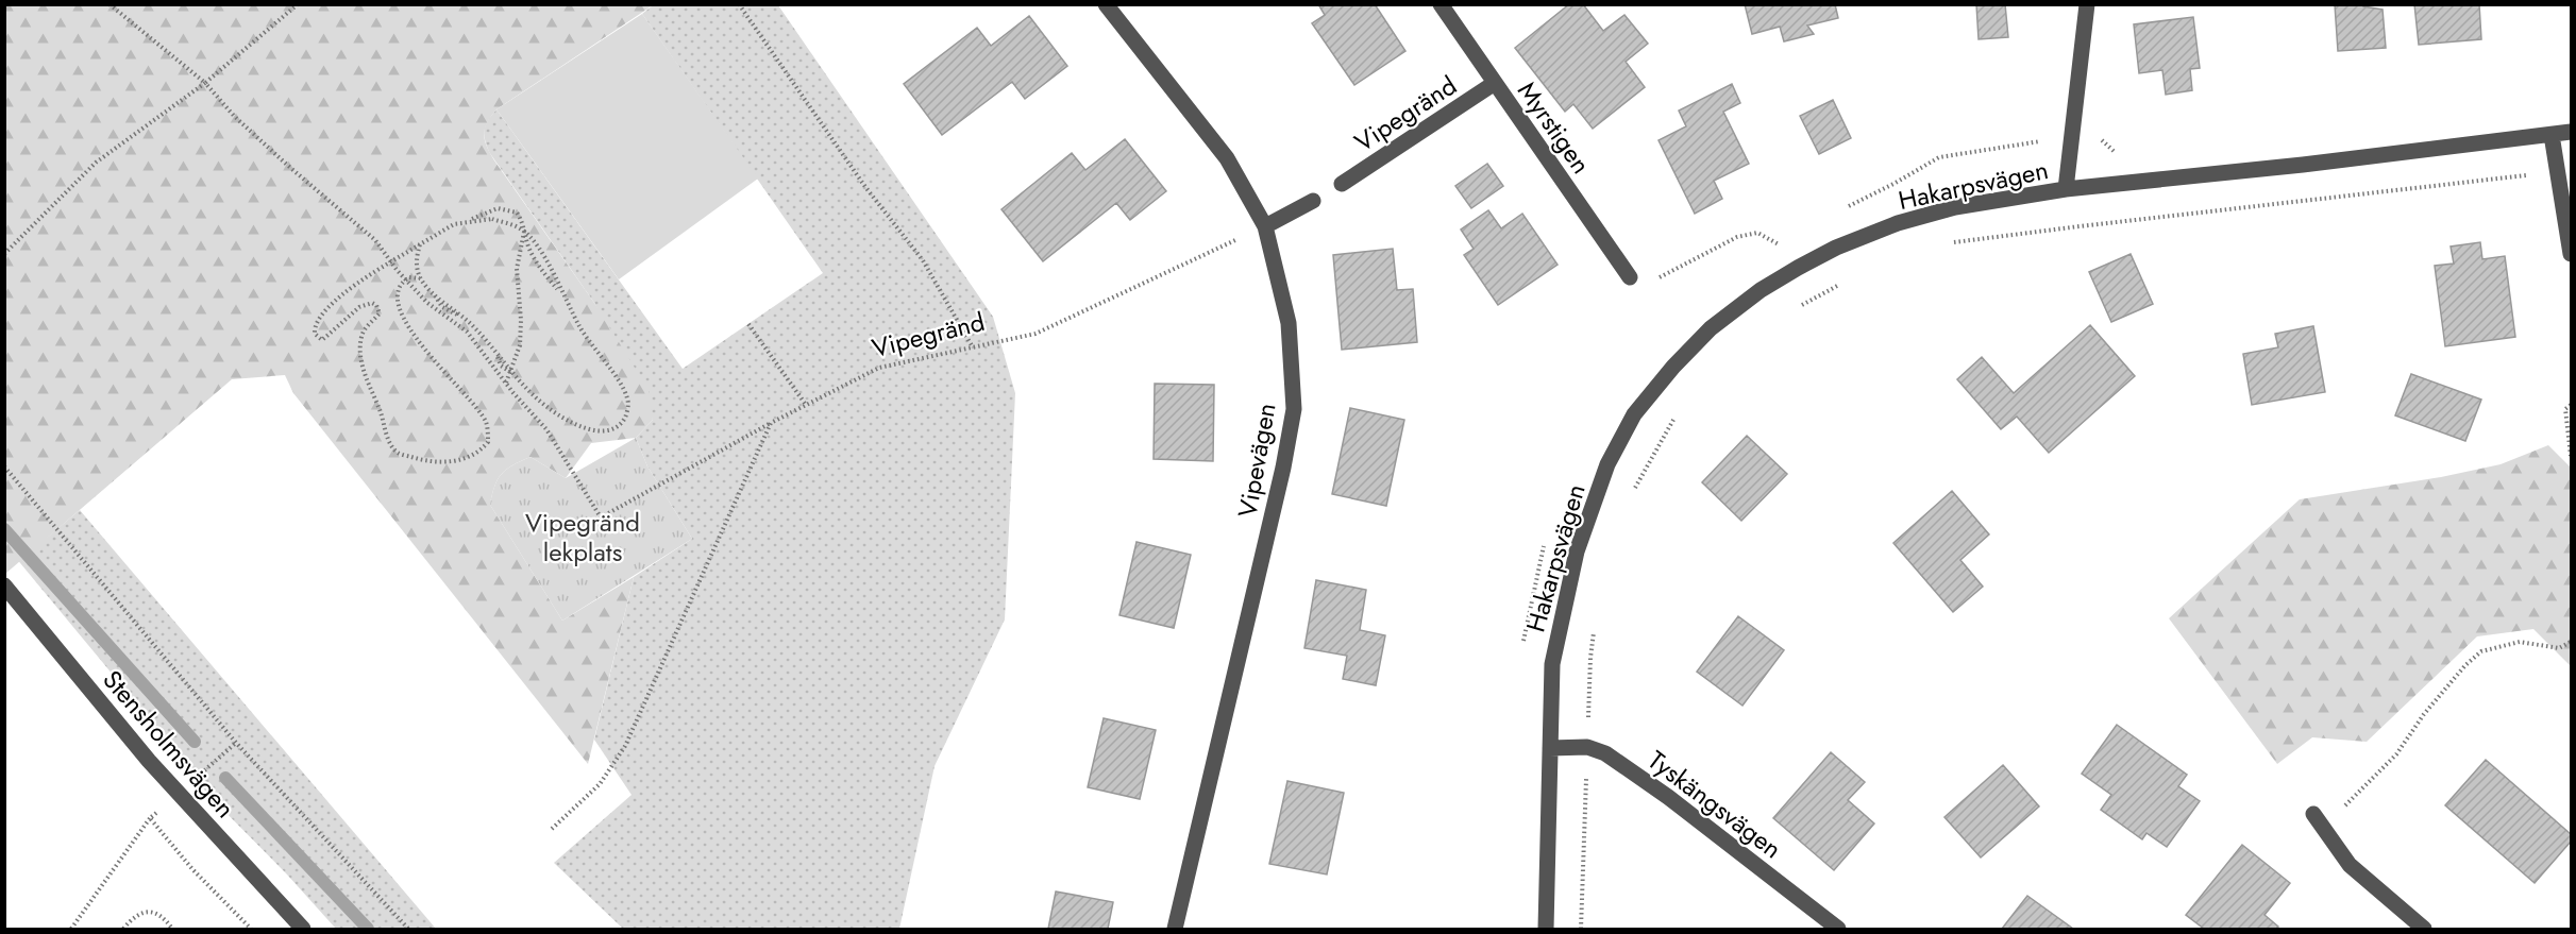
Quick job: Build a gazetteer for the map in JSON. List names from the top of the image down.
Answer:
{
  "streets": {
    "street": [
      "Vipegränd",
      "Myrstigen",
      "Hakarpsvägen",
      "Vipevägen",
      "Stensholmsvägen",
      "Tyskängsvägen"
    ]
  },
  "crossings": [
    ["Vipegränd", "Myrstigen"],
    ["Vipegränd", "Vipevägen"],
    ["Hakarpsvägen", "Tyskängsvägen"]
  ],
  "parks": ["Vipegränd lekplats"]
}
